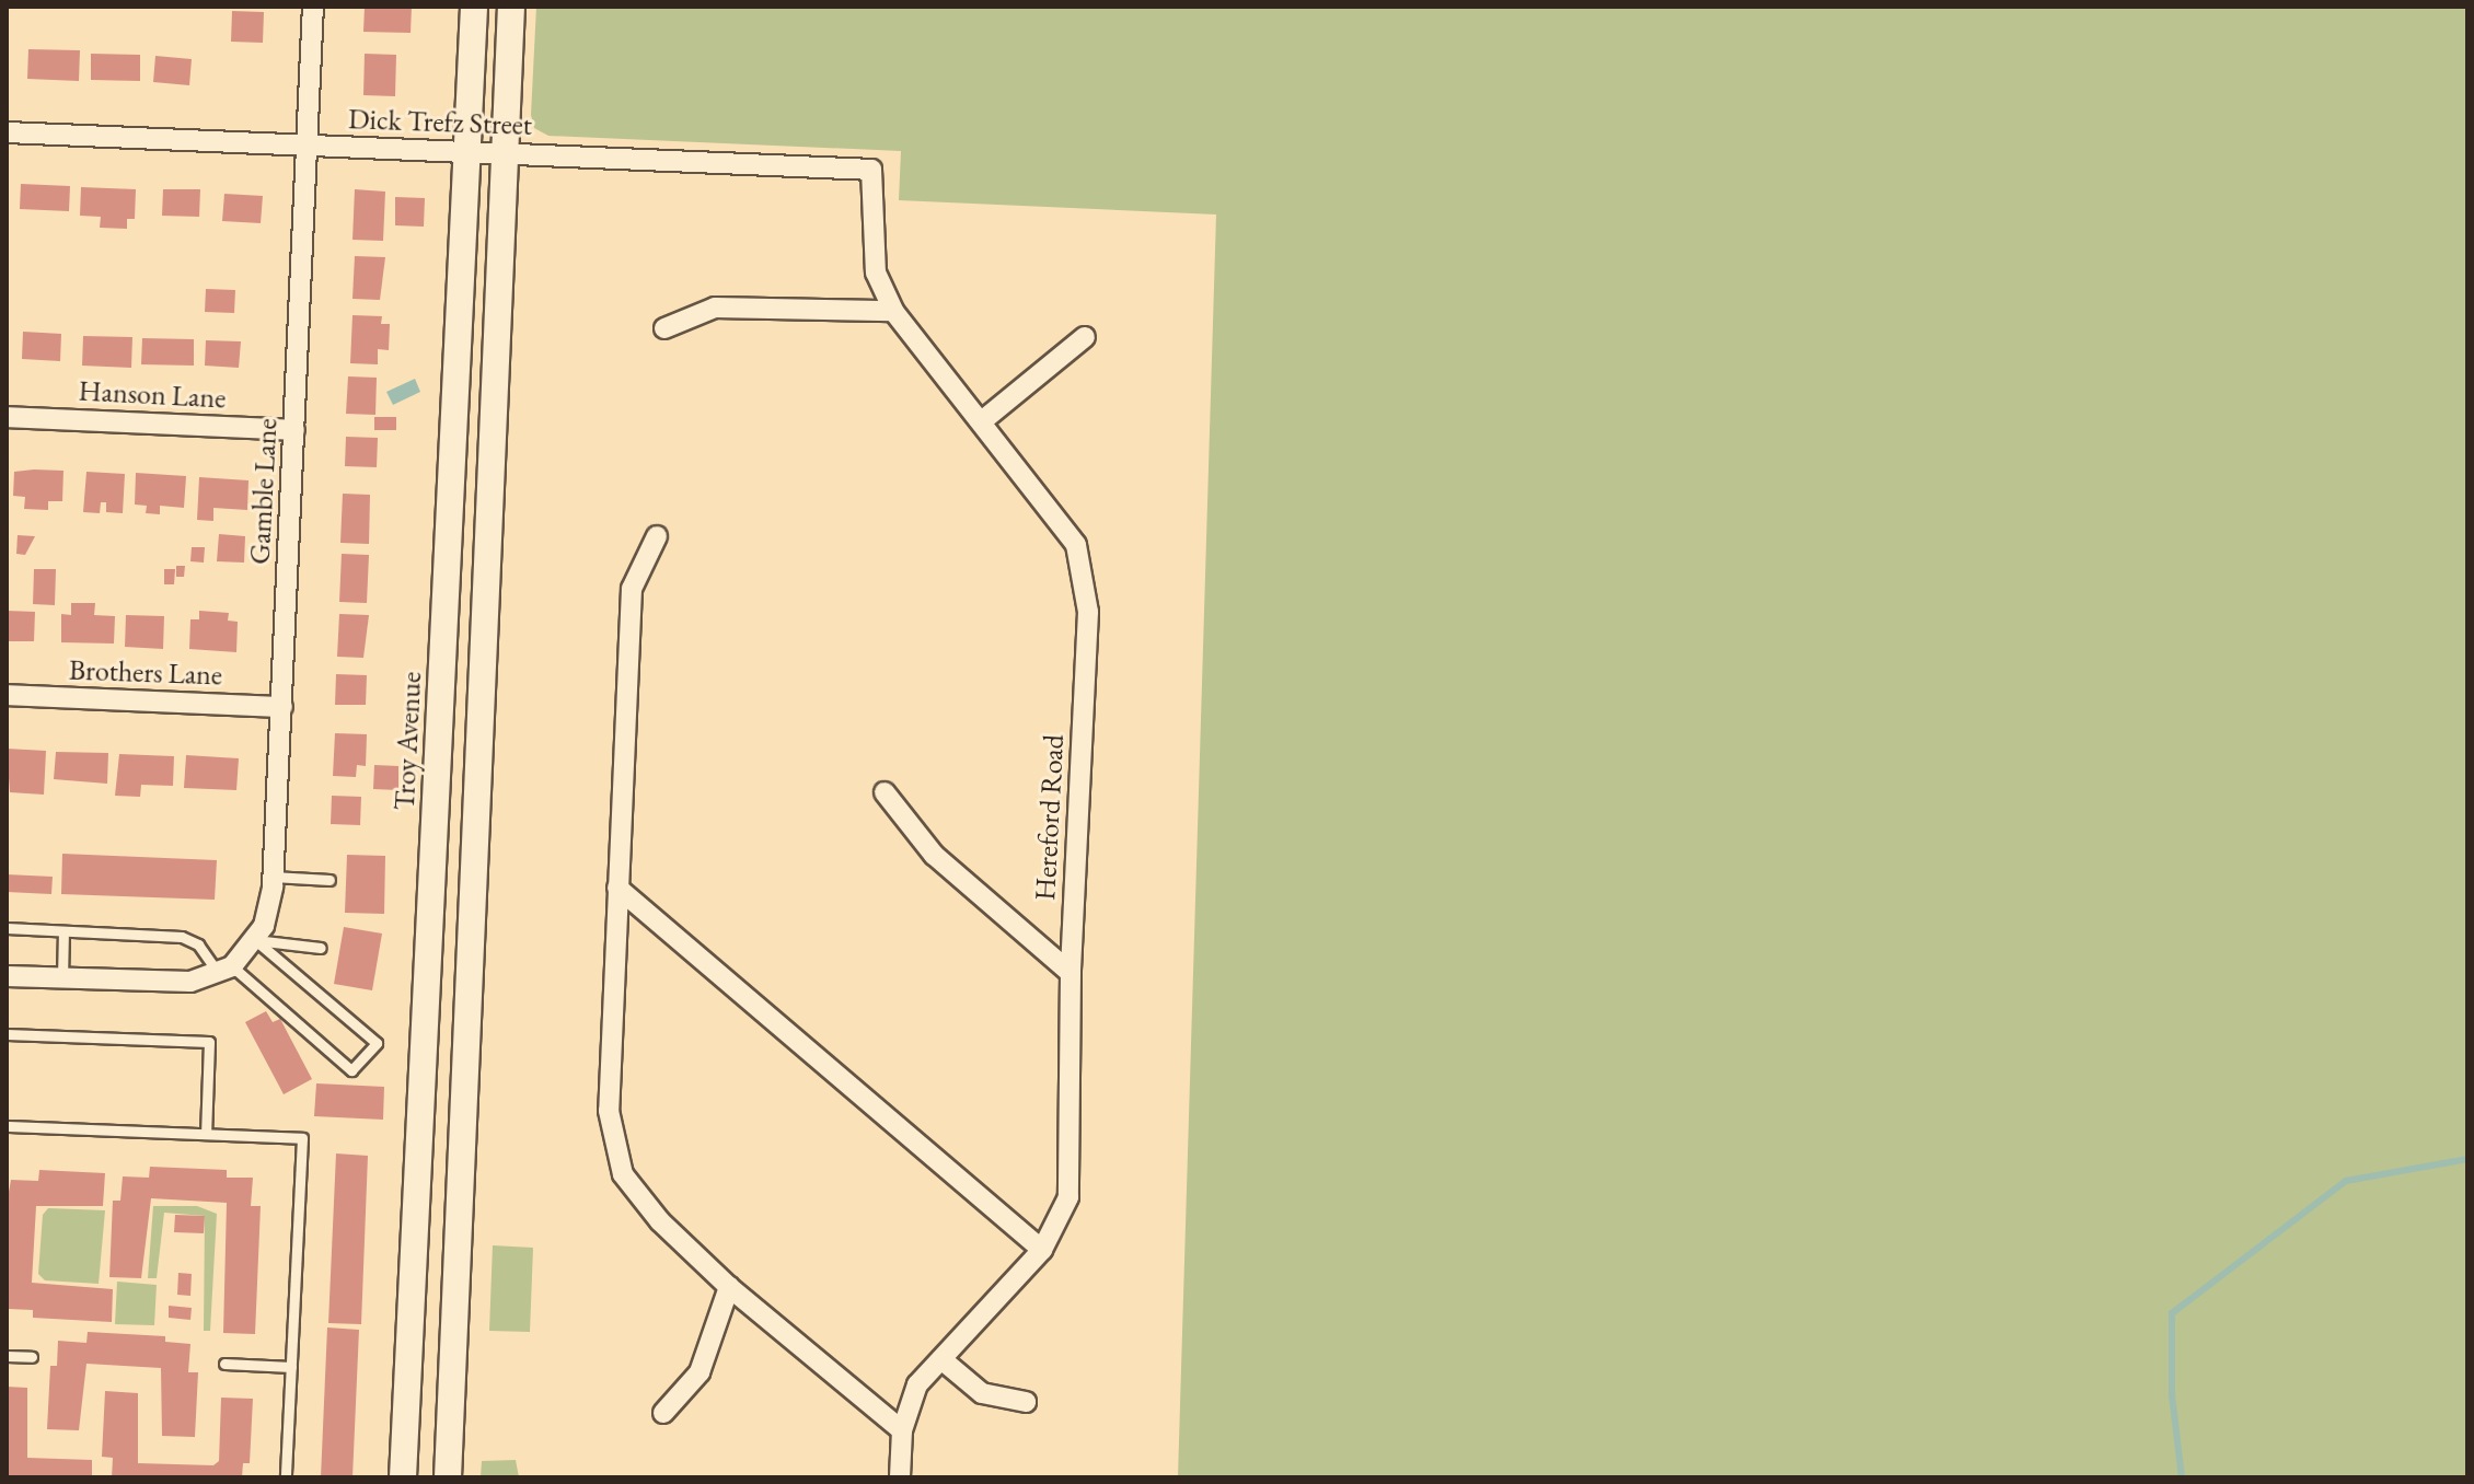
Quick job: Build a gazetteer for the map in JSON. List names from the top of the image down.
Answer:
{
  "streets": {
    "main road": ["Troy Avenue"],
    "street": [
      "Dick Trefz Street",
      "Hanson Lane",
      "Gamble Lane",
      "Brothers Lane",
      "Hereford Road"
    ]
  },
  "crossings": [
    ["Dick Trefz Street", "Gamble Lane"],
    ["Dick Trefz Street", "Troy Avenue"],
    ["Dick Trefz Street", "Hereford Road"],
    ["Hanson Lane", "Gamble Lane"],
    ["Gamble Lane", "Brothers Lane"]
  ]
}
